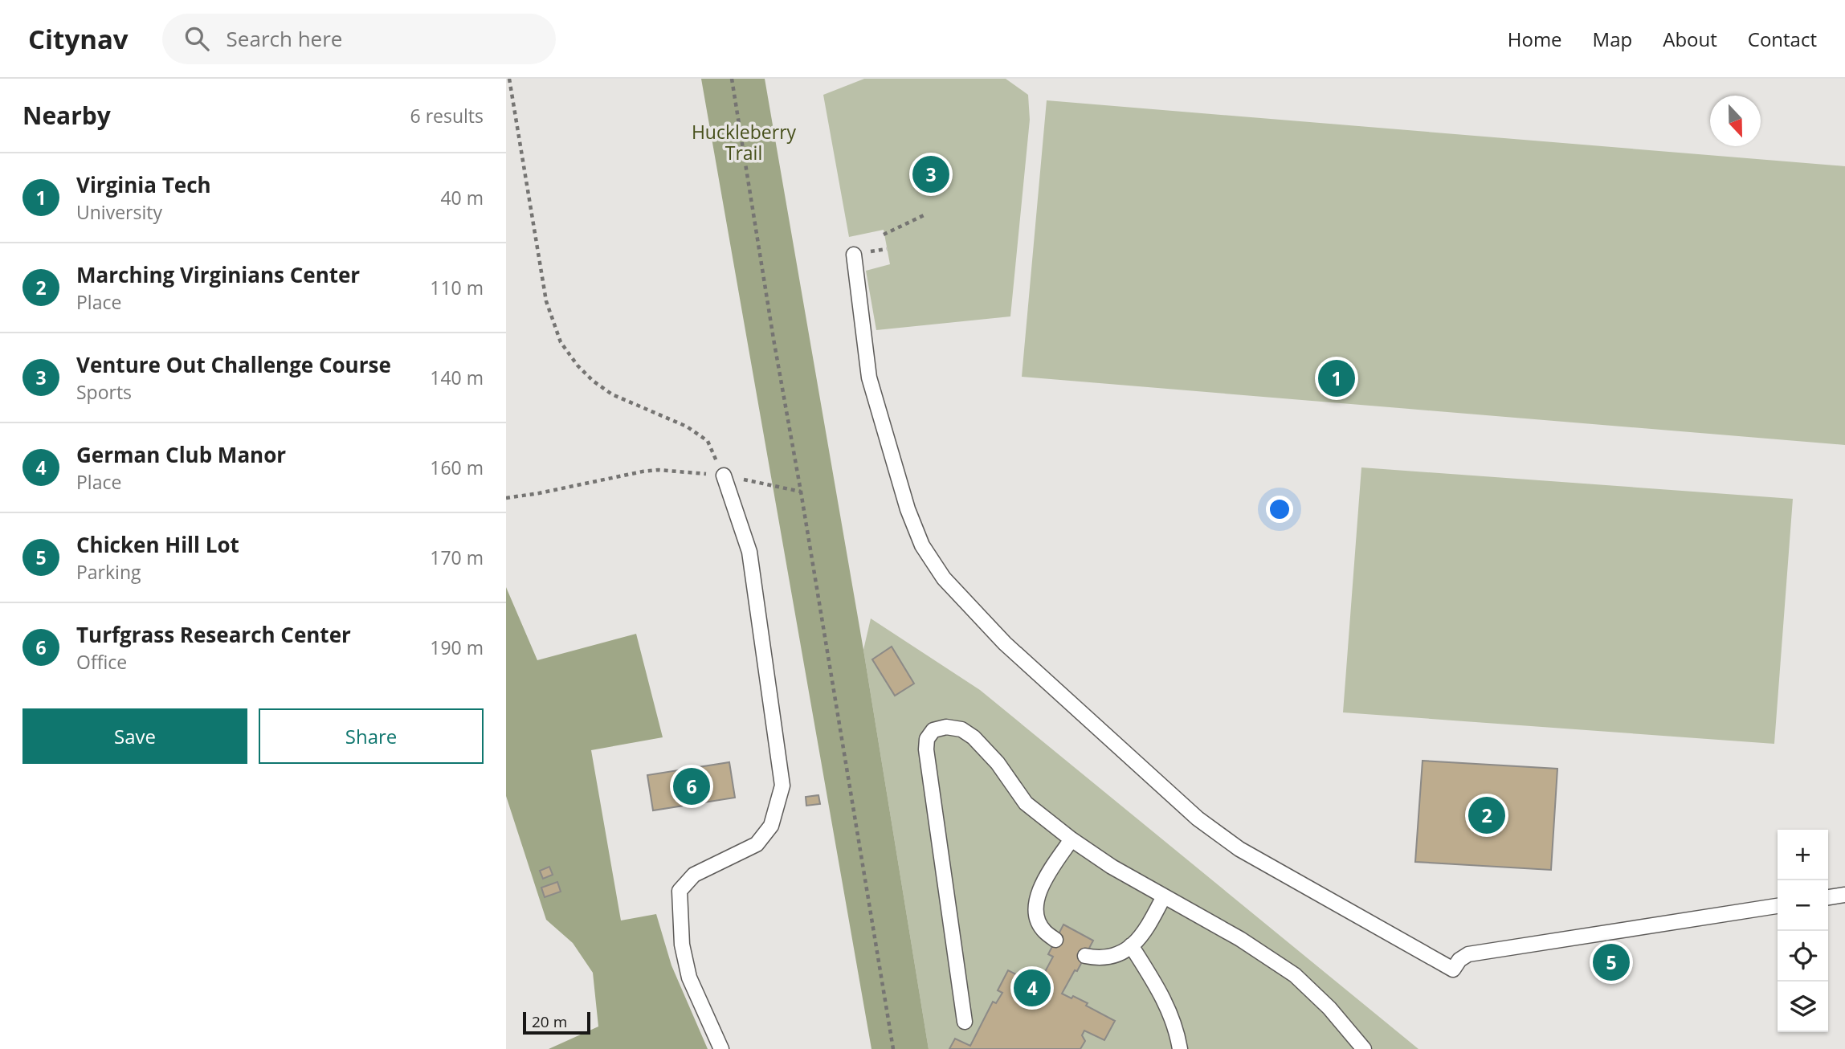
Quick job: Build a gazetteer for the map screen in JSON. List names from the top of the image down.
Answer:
{
  "parks": ["Huckleberry Trail"],
  "scale_bar": "20 m",
  "north": "bottom",
  "page": {
    "header": "Citynav",
    "search": "Search here",
    "nav": [
      "Home",
      "Map",
      "About",
      "Contact"
    ],
    "heading": ["Nearby", "6 results"],
    "list": [
      {
        "mark": "1",
        "name": "Virginia Tech",
        "note": "University",
        "value": "40 m"
      },
      {
        "mark": "2",
        "name": "Marching Virginians Center",
        "note": "Place",
        "value": "110 m"
      },
      {
        "mark": "3",
        "name": "Venture Out Challenge Course",
        "note": "Sports",
        "value": "140 m"
      },
      {
        "mark": "4",
        "name": "German Club Manor",
        "note": "Place",
        "value": "160 m"
      },
      {
        "mark": "5",
        "name": "Chicken Hill Lot",
        "note": "Parking",
        "value": "170 m"
      },
      {
        "mark": "6",
        "name": "Turfgrass Research Center",
        "note": "Office",
        "value": "190 m"
      }
    ],
    "pins": [
      "3",
      "1",
      "6",
      "2",
      "5",
      "4"
    ],
    "buttons": ["Save", "Share"],
    "map_buttons": ["+", "−"],
    "scale": "20 m"
  }
}
